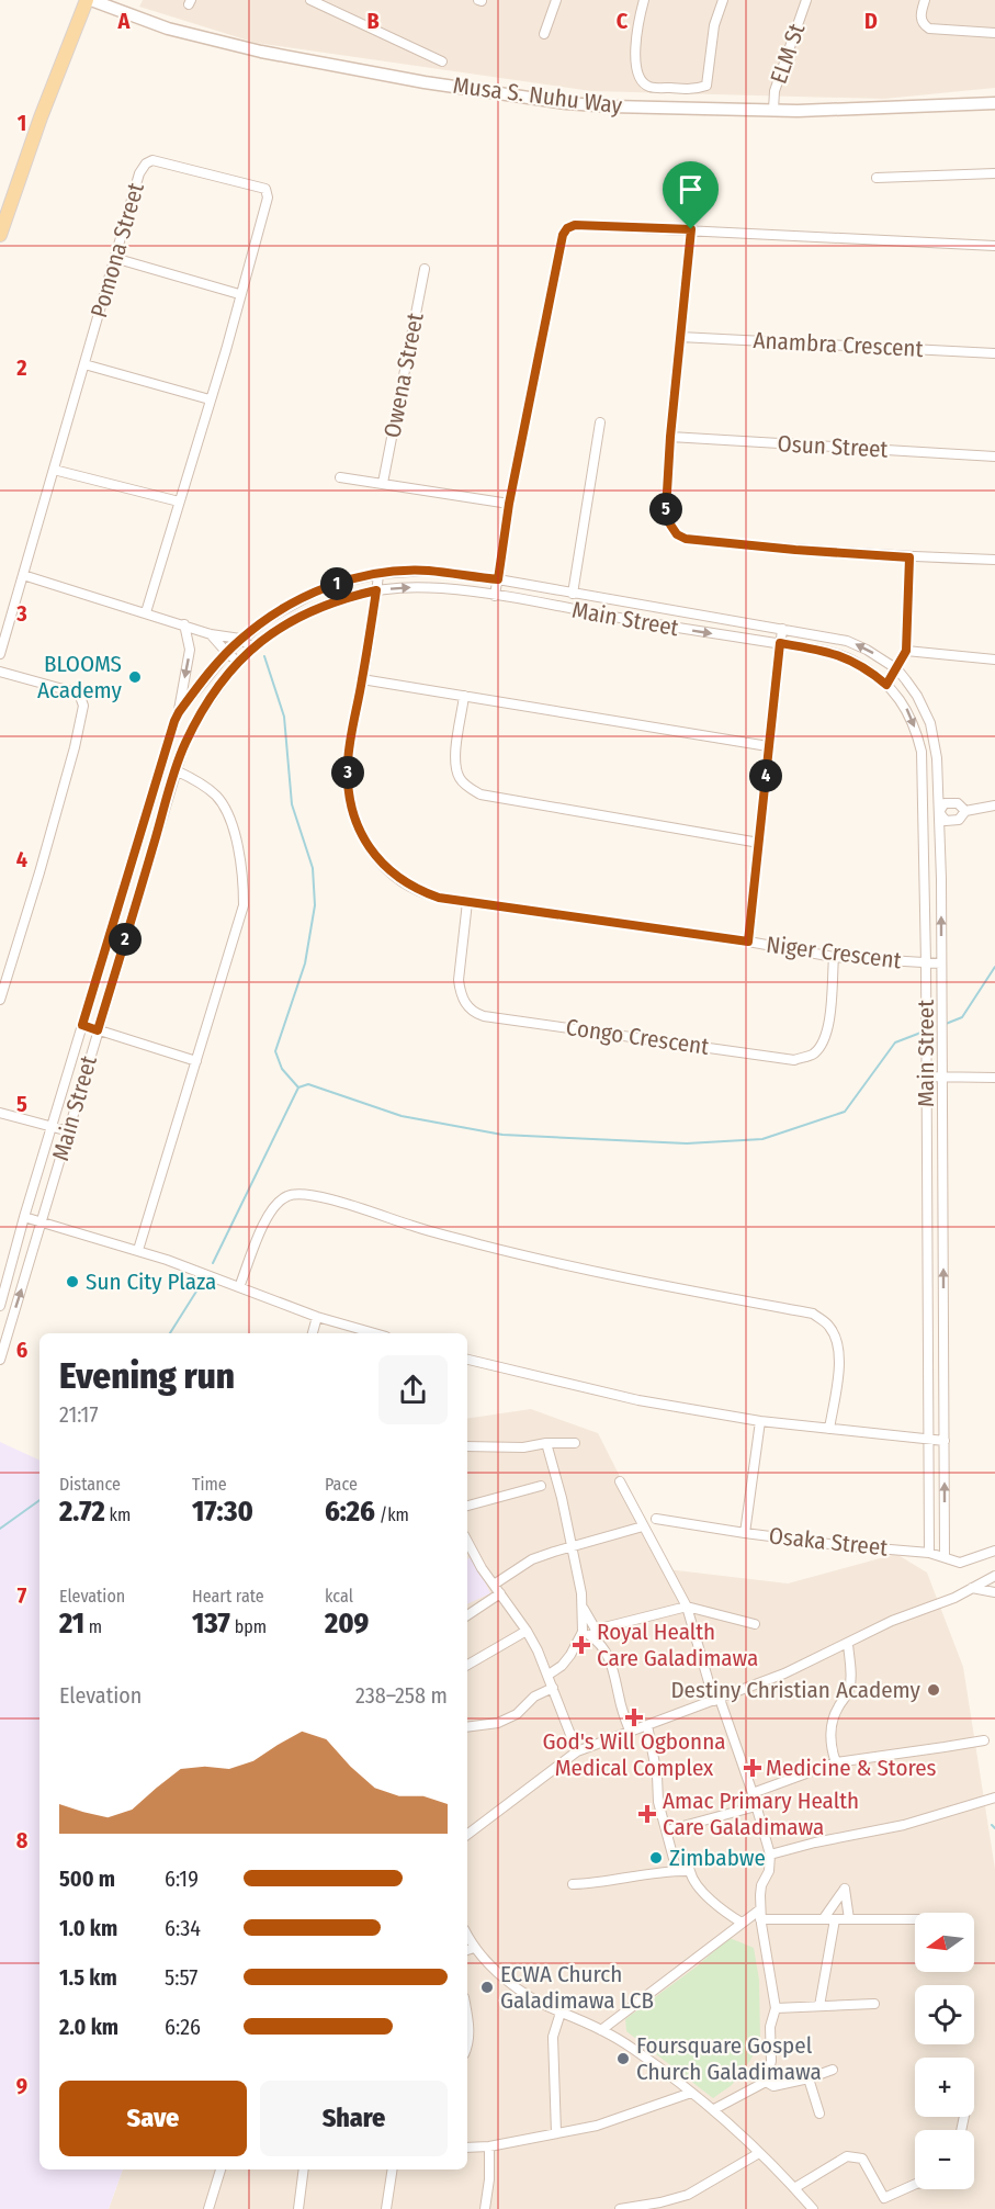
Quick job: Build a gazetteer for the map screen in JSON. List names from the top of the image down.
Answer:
{
  "streets": {
    "street": [
      "ELM St",
      "Musa S. Nuhu Way",
      "Pomona Street",
      "Anambra Crescent",
      "Owena Street",
      "Osun Street",
      "Main Street",
      "Niger Crescent",
      "Congo Crescent",
      "Osaka Street"
    ]
  },
  "crossings": [
    ["ELM St", "Musa S. Nuhu Way"],
    ["Main Street", "Niger Crescent"],
    ["Main Street", "Osaka Street"],
    ["Niger Crescent", "Congo Crescent"]
  ],
  "places": {
    "other": [
      "BLOOMS Academy",
      "Sun City Plaza",
      "Destiny Christian Academy",
      "Zimbabwe",
      "ECWA Church Galadimawa LCB",
      "Foursquare Gospel Church Galadimawa"
    ],
    "health": [
      "Royal Health Care Galadimawa",
      "God's Will Ogbonna Medical Complex",
      "Medicine & Stores",
      "Amac Primary Health Care Galadimawa"
    ]
  },
  "north": "left",
  "page": {
    "pins": [
      "5",
      "1",
      "3",
      "4",
      "2"
    ],
    "heading": ["Evening run", "21:17"],
    "stats": [
      ["Distance", "2.72 km"],
      ["Time", "17:30"],
      ["Pace", "6:26 /km"],
      ["Elevation", "21 m"],
      ["Heart rate", "137 bpm"],
      ["kcal", "209"]
    ],
    "chart": ["Elevation", "238–258 m"],
    "list": [
      {
        "name": "500 m",
        "note": "6:19"
      },
      {
        "name": "1.0 km",
        "note": "6:34"
      },
      {
        "name": "1.5 km",
        "note": "5:57"
      },
      {
        "name": "2.0 km",
        "note": "6:26"
      }
    ],
    "map_buttons": ["+", "−"],
    "buttons": ["Save", "Share"]
  },
  "grid": {
    "columns": [
      "A",
      "B",
      "C",
      "D"
    ],
    "rows": [
      "1",
      "2",
      "3",
      "4",
      "5",
      "6",
      "7",
      "8",
      "9"
    ]
  }
}
